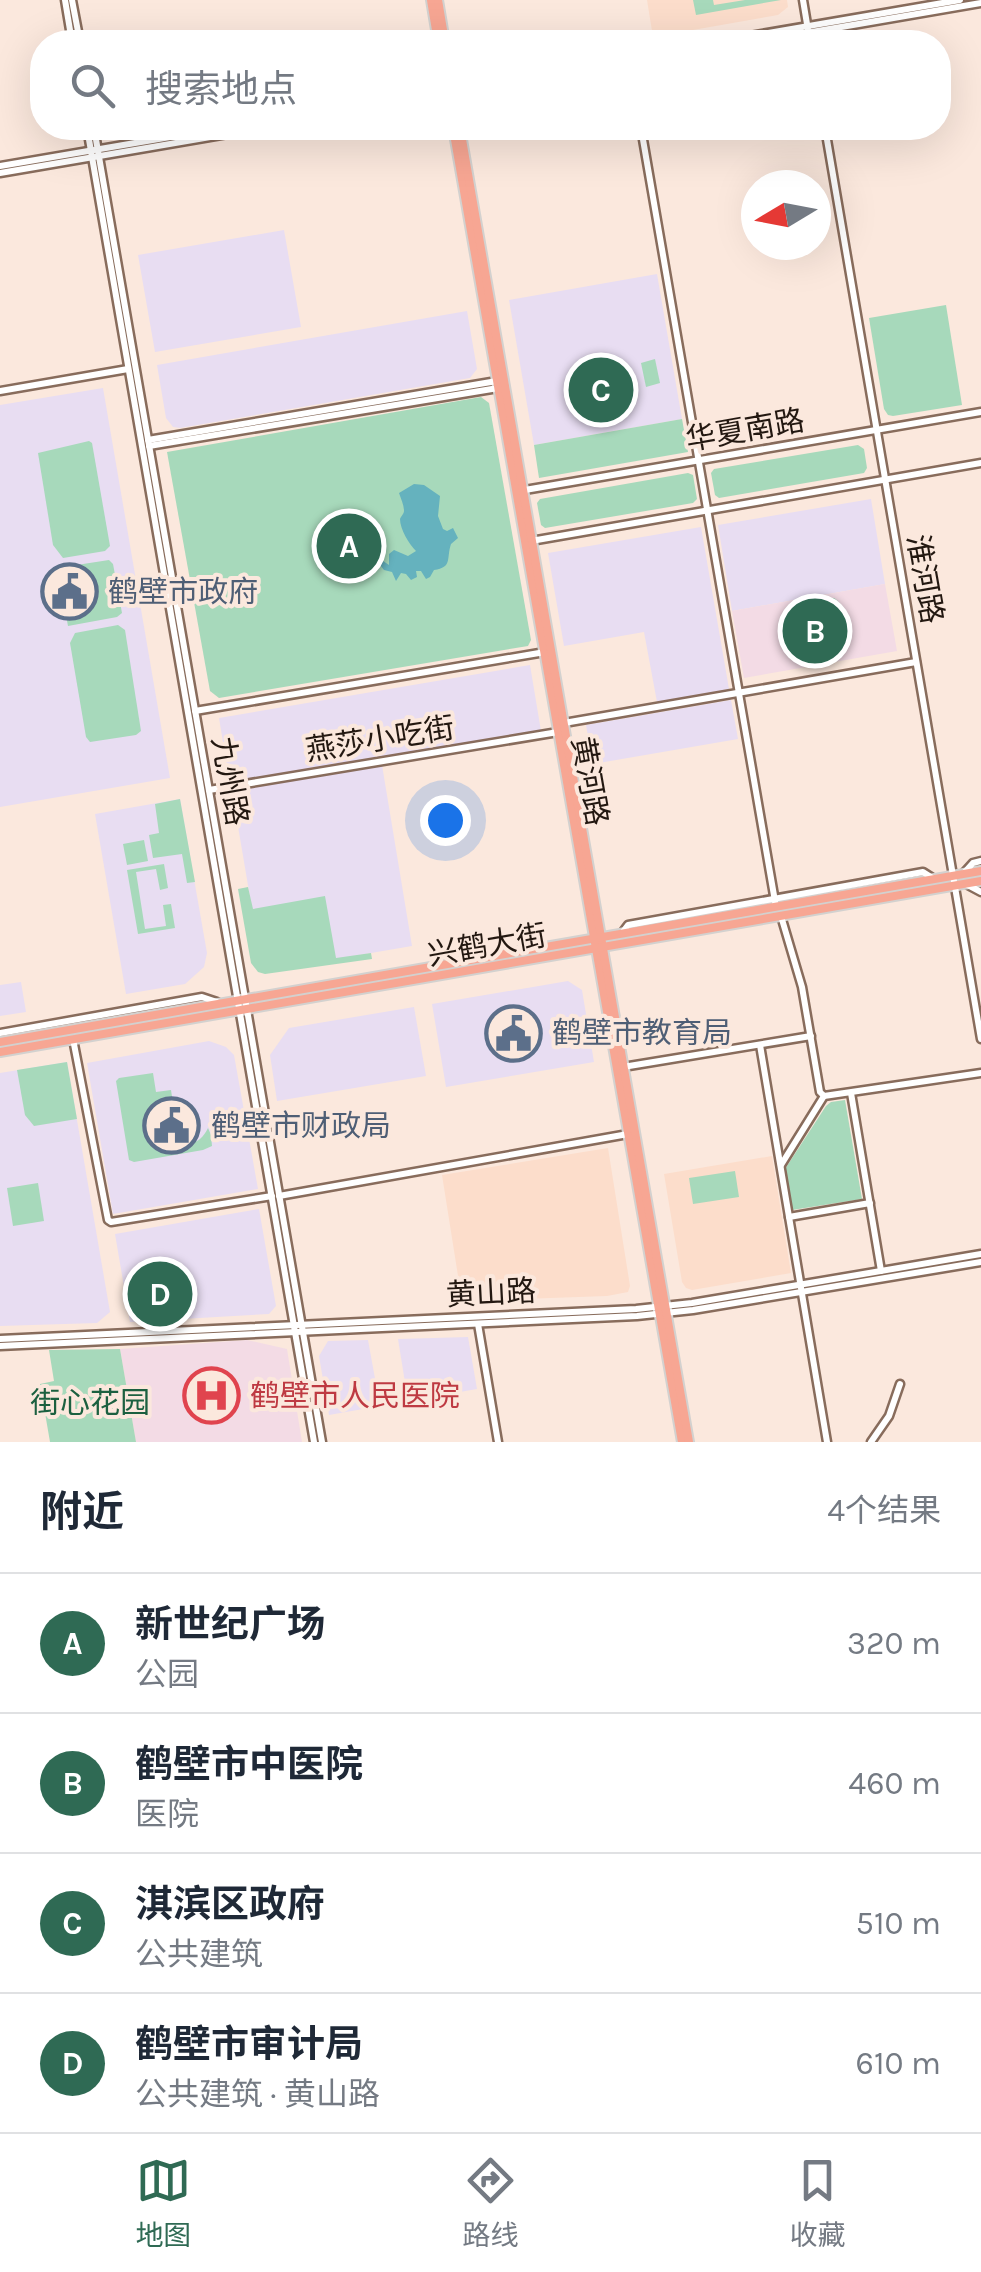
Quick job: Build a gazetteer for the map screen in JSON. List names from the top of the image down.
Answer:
{
  "streets": {
    "main road": ["黄河路", "兴鹤大街"],
    "street": [
      "华夏南路",
      "淮河路",
      "燕莎小吃街",
      "九州路",
      "黄山路"
    ]
  },
  "crossings": [
    ["华夏南路", "淮河路"],
    ["华夏南路", "黄河路"],
    ["淮河路", "兴鹤大街"],
    ["燕莎小吃街", "九州路"],
    ["燕莎小吃街", "黄河路"],
    ["九州路", "兴鹤大街"],
    ["九州路", "黄山路"],
    ["黄河路", "兴鹤大街"],
    ["黄河路", "黄山路"]
  ],
  "parks": ["街心花园"],
  "places": {
    "public building": ["鹤壁市政府", "鹤壁市教育局", "鹤壁市财政局"],
    "hospital": ["鹤壁市人民医院"]
  },
  "north": "left",
  "page": {
    "search": "搜索地点",
    "pins": [
      "C",
      "A",
      "B",
      "D"
    ],
    "heading": ["附近", "4个结果"],
    "list": [
      {
        "mark": "A",
        "name": "新世纪广场",
        "note": "公园",
        "value": "320 m"
      },
      {
        "mark": "B",
        "name": "鹤壁市中医院",
        "note": "医院",
        "value": "460 m"
      },
      {
        "mark": "C",
        "name": "淇滨区政府",
        "note": "公共建筑",
        "value": "510 m"
      },
      {
        "mark": "D",
        "name": "鹤壁市审计局",
        "note": "公共建筑 · 黄山路",
        "value": "610 m"
      }
    ],
    "nav": ["地图", "路线", "收藏"]
  }
}
